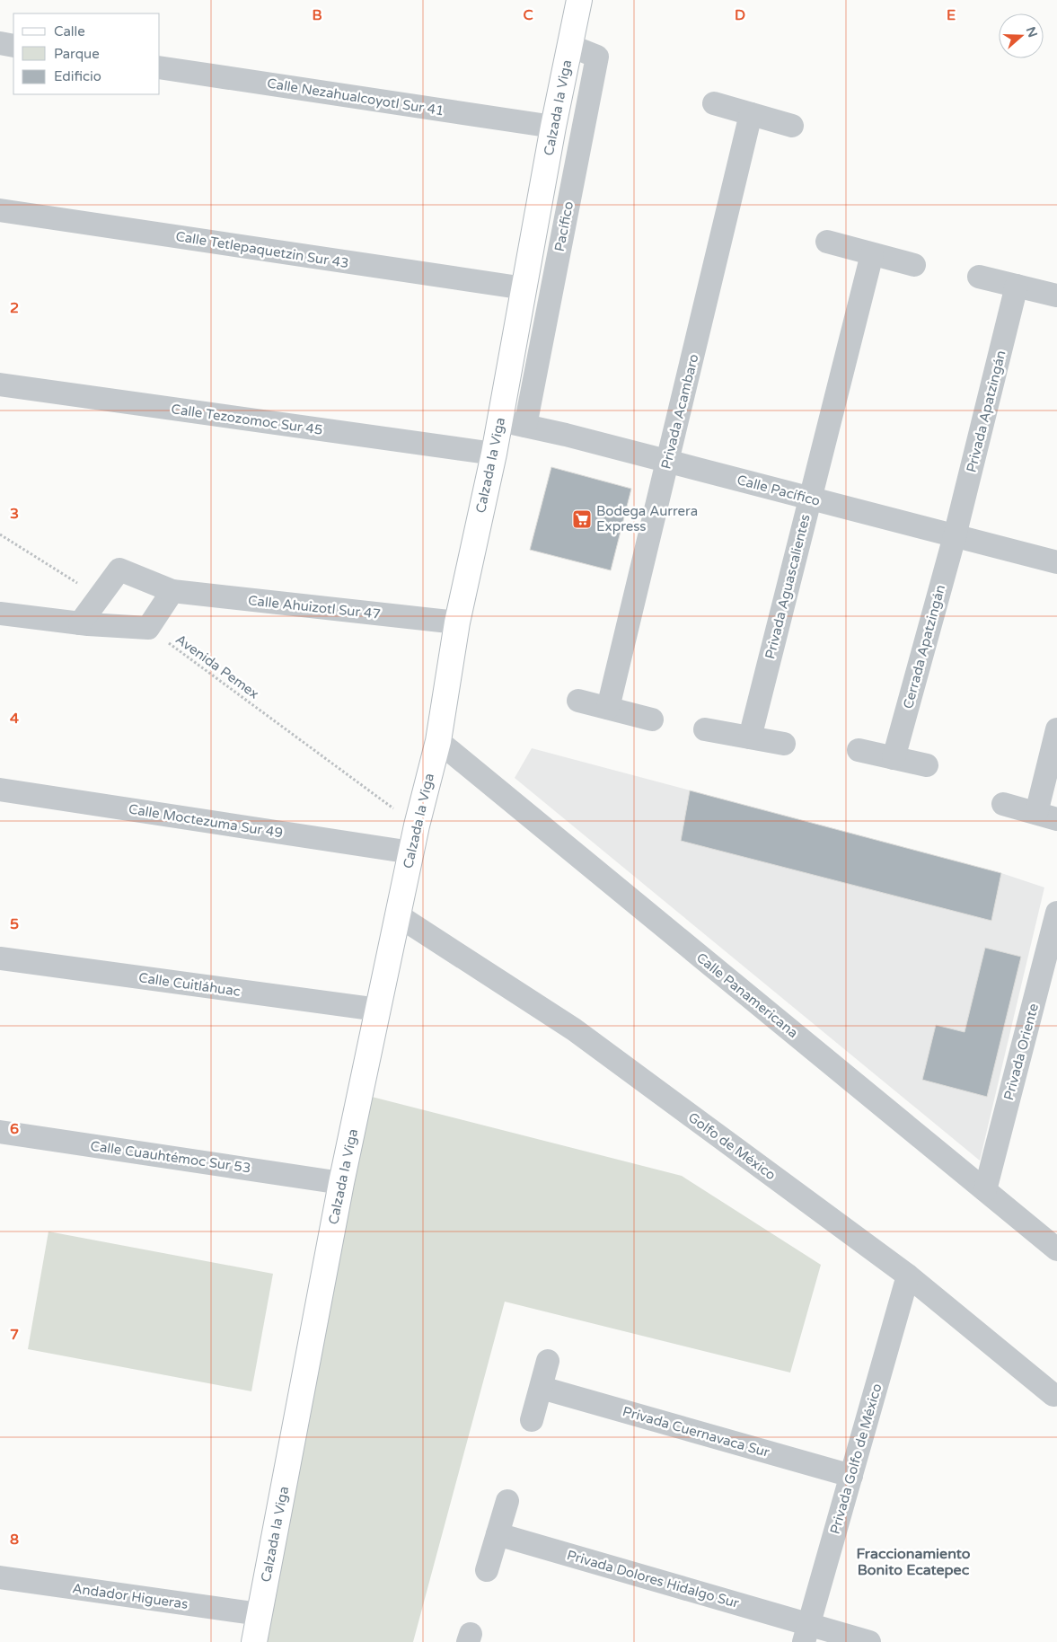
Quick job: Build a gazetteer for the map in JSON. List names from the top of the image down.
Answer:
{
  "streets": {
    "main road": ["Calzada la Viga"],
    "street": [
      "Calle Nezahualcoyotl Sur 41",
      "Pacífico",
      "Calle Tetlepaquetzin Sur 43",
      "Privada Acambaro",
      "Privada Apatzingán",
      "Calle Tezozomoc Sur 45",
      "Calle Pacífico",
      "Privada Aguascalientes",
      "Calle Ahuizotl Sur 47",
      "Cerrada Apatzingán",
      "Calle Moctezuma Sur 49",
      "Calle Cuitláhuac",
      "Calle Panamericana",
      "Privada Oriente",
      "Golfo de México",
      "Calle Cuauhtémoc Sur 53",
      "Privada Cuernavaca Sur",
      "Privada Golfo de México",
      "Privada Dolores Hidalgo Sur",
      "Andador Higueras"
    ],
    "path": ["Avenida Pemex"]
  },
  "crossings": [
    ["Calle Nezahualcoyotl Sur 41", "Calzada la Viga"],
    ["Calzada la Viga", "Pacífico"],
    ["Calzada la Viga", "Calle Tetlepaquetzin Sur 43"],
    ["Calzada la Viga", "Calle Tezozomoc Sur 45"],
    ["Calzada la Viga", "Calle Pacífico"],
    ["Calzada la Viga", "Calle Ahuizotl Sur 47"],
    ["Calzada la Viga", "Avenida Pemex"],
    ["Calzada la Viga", "Calle Moctezuma Sur 49"],
    ["Calzada la Viga", "Calle Cuitláhuac"],
    ["Calzada la Viga", "Calle Panamericana"],
    ["Calzada la Viga", "Golfo de México"],
    ["Calzada la Viga", "Calle Cuauhtémoc Sur 53"],
    ["Calzada la Viga", "Andador Higueras"],
    ["Pacífico", "Calle Pacífico"],
    ["Privada Acambaro", "Calle Pacífico"],
    ["Privada Apatzingán", "Calle Pacífico"],
    ["Privada Apatzingán", "Cerrada Apatzingán"],
    ["Calle Pacífico", "Privada Aguascalientes"],
    ["Calle Pacífico", "Cerrada Apatzingán"],
    ["Calle Panamericana", "Privada Oriente"],
    ["Golfo de México", "Privada Golfo de México"],
    ["Privada Cuernavaca Sur", "Privada Golfo de México"],
    ["Privada Golfo de México", "Privada Dolores Hidalgo Sur"]
  ],
  "districts": ["Fraccionamiento Bonito Ecatepec"],
  "places": {
    "supermarket": ["Bodega Aurrera Express"]
  },
  "legend": ["Calle", "Parque", "Edificio"],
  "north": "right",
  "grid": {
    "columns": [
      "B",
      "C",
      "D",
      "E"
    ],
    "rows": [
      "2",
      "3",
      "4",
      "5",
      "6",
      "7",
      "8"
    ]
  }
}
